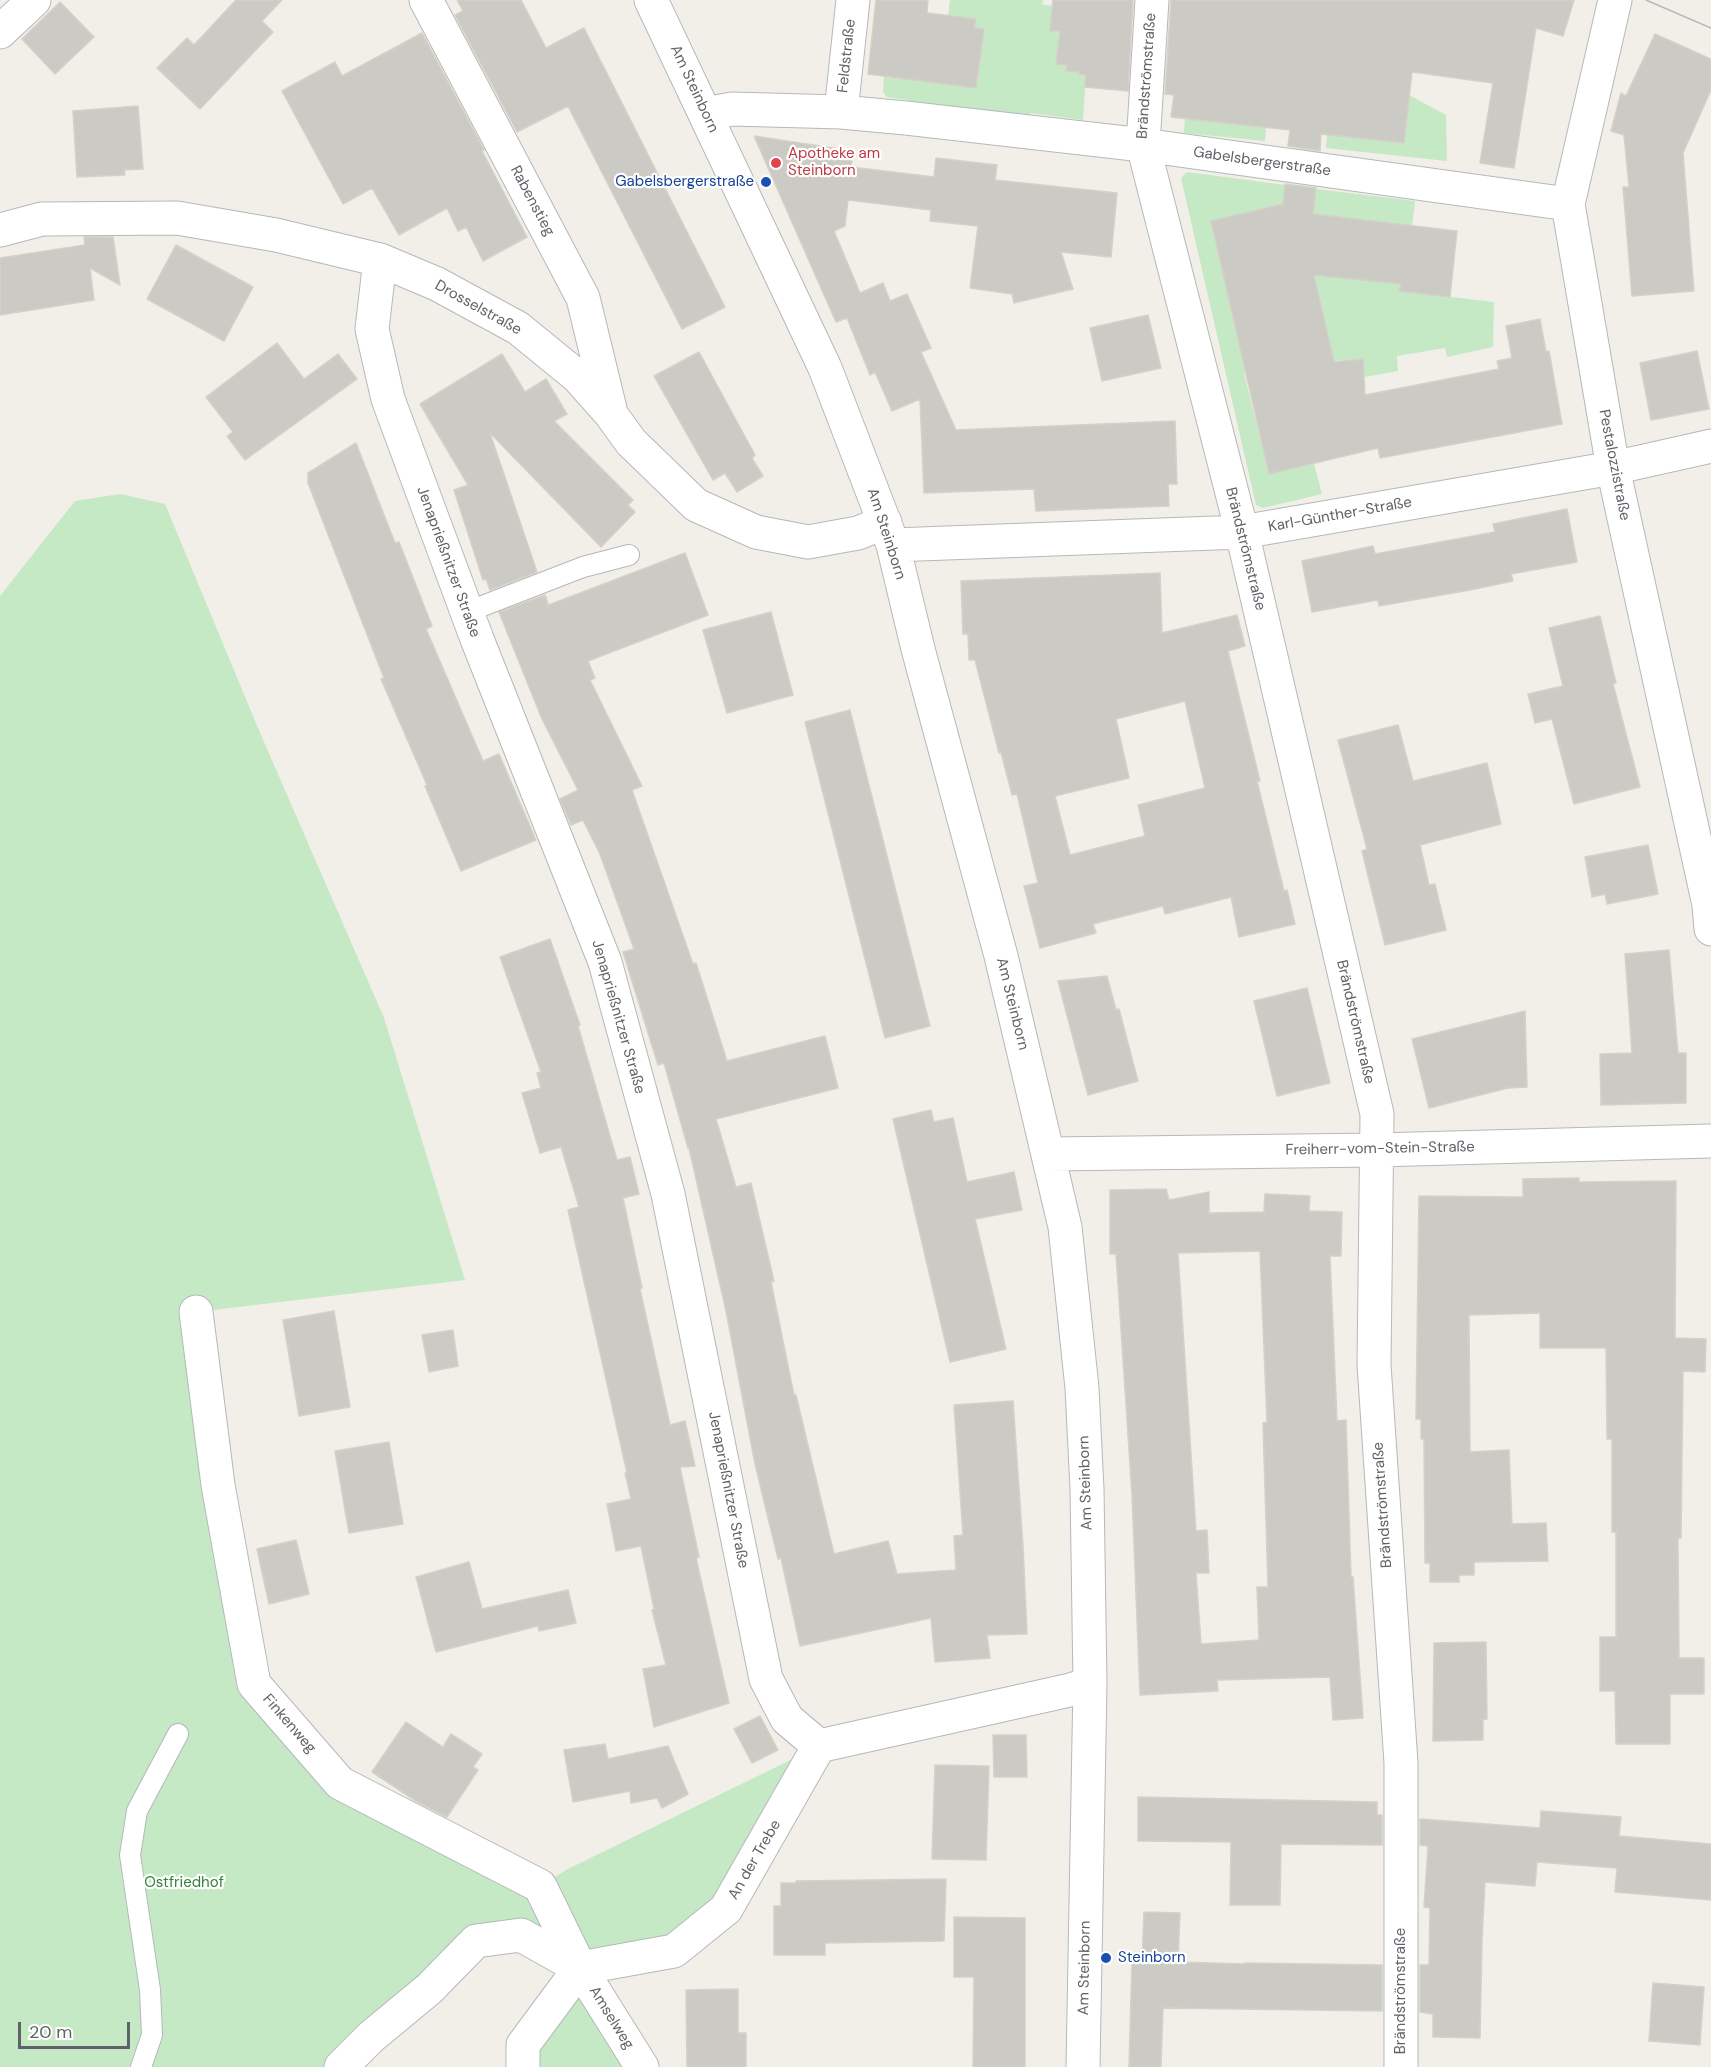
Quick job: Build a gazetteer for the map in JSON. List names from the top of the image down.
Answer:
{
  "streets": {
    "street": [
      "Feldstraße",
      "Brändströmstraße",
      "Am Steinborn",
      "Gabelsbergerstraße",
      "Rabenstieg",
      "Drosselstraße",
      "Pestalozzistraße",
      "Karl-Günther-Straße",
      "Jenaprießnitzer Straße",
      "Freiherr-vom-Stein-Straße",
      "Finkenweg",
      "An der Trebe",
      "Amselweg"
    ]
  },
  "crossings": [
    ["Feldstraße", "Gabelsbergerstraße"],
    ["Brändströmstraße", "Gabelsbergerstraße"],
    ["Brändströmstraße", "Karl-Günther-Straße"],
    ["Brändströmstraße", "Freiherr-vom-Stein-Straße"],
    ["Am Steinborn", "Gabelsbergerstraße"],
    ["Am Steinborn", "Drosselstraße"],
    ["Am Steinborn", "Karl-Günther-Straße"],
    ["Am Steinborn", "Freiherr-vom-Stein-Straße"],
    ["Gabelsbergerstraße", "Pestalozzistraße"],
    ["Rabenstieg", "Drosselstraße"],
    ["Drosselstraße", "Karl-Günther-Straße"],
    ["Drosselstraße", "Jenaprießnitzer Straße"],
    ["Pestalozzistraße", "Karl-Günther-Straße"],
    ["Jenaprießnitzer Straße", "An der Trebe"],
    ["Finkenweg", "An der Trebe"],
    ["Finkenweg", "Amselweg"],
    ["An der Trebe", "Amselweg"]
  ],
  "parks": ["Ostfriedhof"],
  "places": ["Apotheke am Steinborn", "Gabelsbergerstraße", "Steinborn"],
  "scale_bar": "20 m"
}
